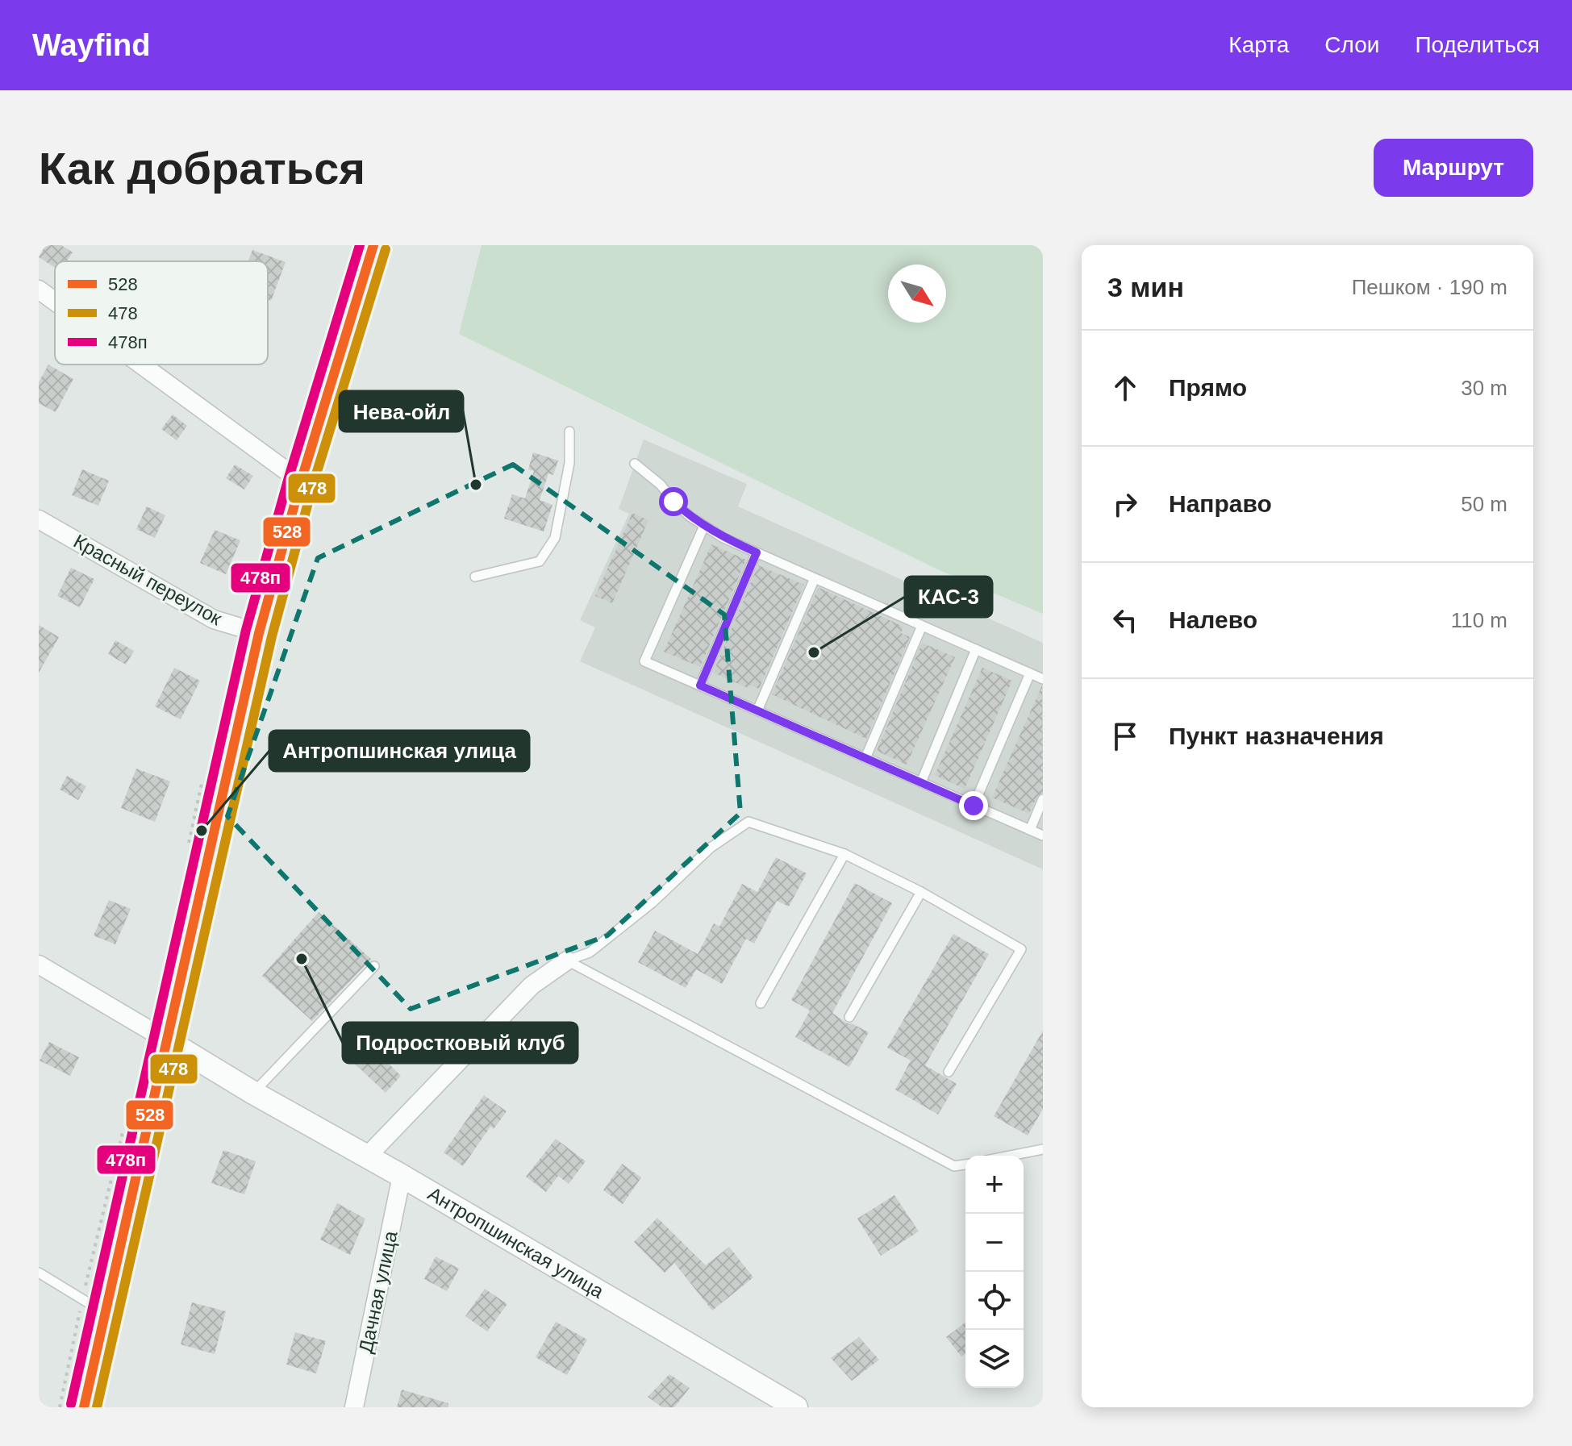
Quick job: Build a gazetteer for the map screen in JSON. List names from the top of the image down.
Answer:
{
  "streets": {
    "street": ["Красный переулок", "Антропшинская улица", "Дачная улица"]
  },
  "crossings": [
    ["Антропшинская улица", "Дачная улица"]
  ],
  "places": [
    "Нева-ойл",
    "КАС-3",
    "Антропшинская улица",
    "Подростковый клуб"
  ],
  "lines": ["transit line 528", "transit line 478п", "transit line 478"],
  "legend": ["528", "478", "478п"],
  "north": "bottom right",
  "page": {
    "header": "Wayfind",
    "nav": ["Карта", "Слои", "Поделиться"],
    "buttons": "Маршрут",
    "title": "Как добраться",
    "heading": ["3 мин", "Пешком · 190 m"],
    "list": [
      ["Прямо", "30 m"],
      ["Направо", "50 m"],
      ["Налево", "110 m"],
      "Пункт назначения"
    ],
    "map_buttons": ["+", "−"]
  }
}
